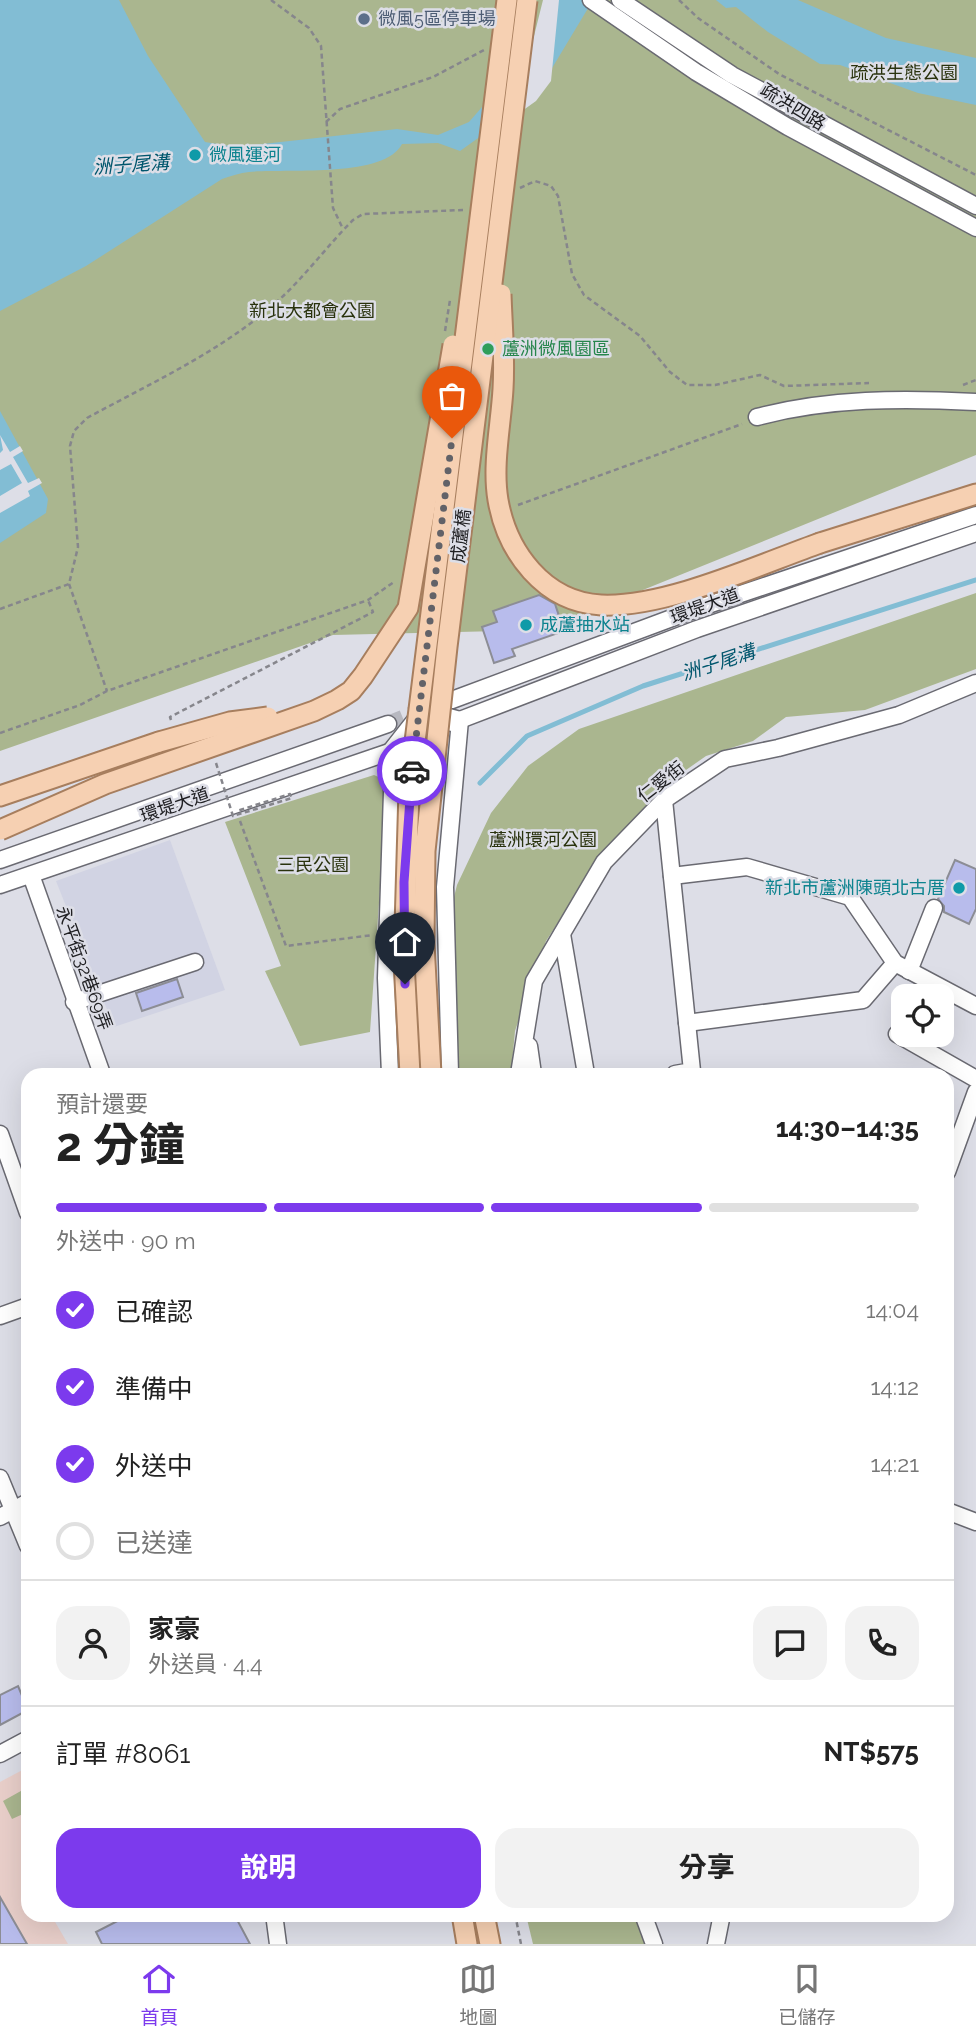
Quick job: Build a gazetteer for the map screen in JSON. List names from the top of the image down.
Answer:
{
  "streets": {
    "main road": ["成蘆橋"],
    "street": [
      "疏洪四路",
      "環堤大道",
      "仁愛街",
      "永平街32巷69弄"
    ]
  },
  "crossings": [
    ["環堤大道", "永平街32巷69弄"]
  ],
  "water": ["洲子尾溝"],
  "parks": [
    "疏洪生態公園",
    "新北大都會公園",
    "蘆洲環河公園",
    "三民公園"
  ],
  "places": [
    "微風5區停車場",
    "微風運河",
    "蘆洲微風園區",
    "成蘆抽水站",
    "新北市蘆洲陳頭北古厝"
  ],
  "page": {
    "heading": ["2 分鐘", "預計還要", "14:30–14:35"],
    "panel": [
      "家豪",
      "外送員 · 4.4",
      "訂單 #8061",
      "NT$575"
    ],
    "bar": "外送中 · 90 m",
    "list": [
      ["已確認", "14:04"],
      ["準備中", "14:12"],
      ["外送中", "14:21"],
      "已送達"
    ],
    "buttons": ["說明", "分享"],
    "tabs": ["首頁", "地圖", "已儲存"]
  }
}
